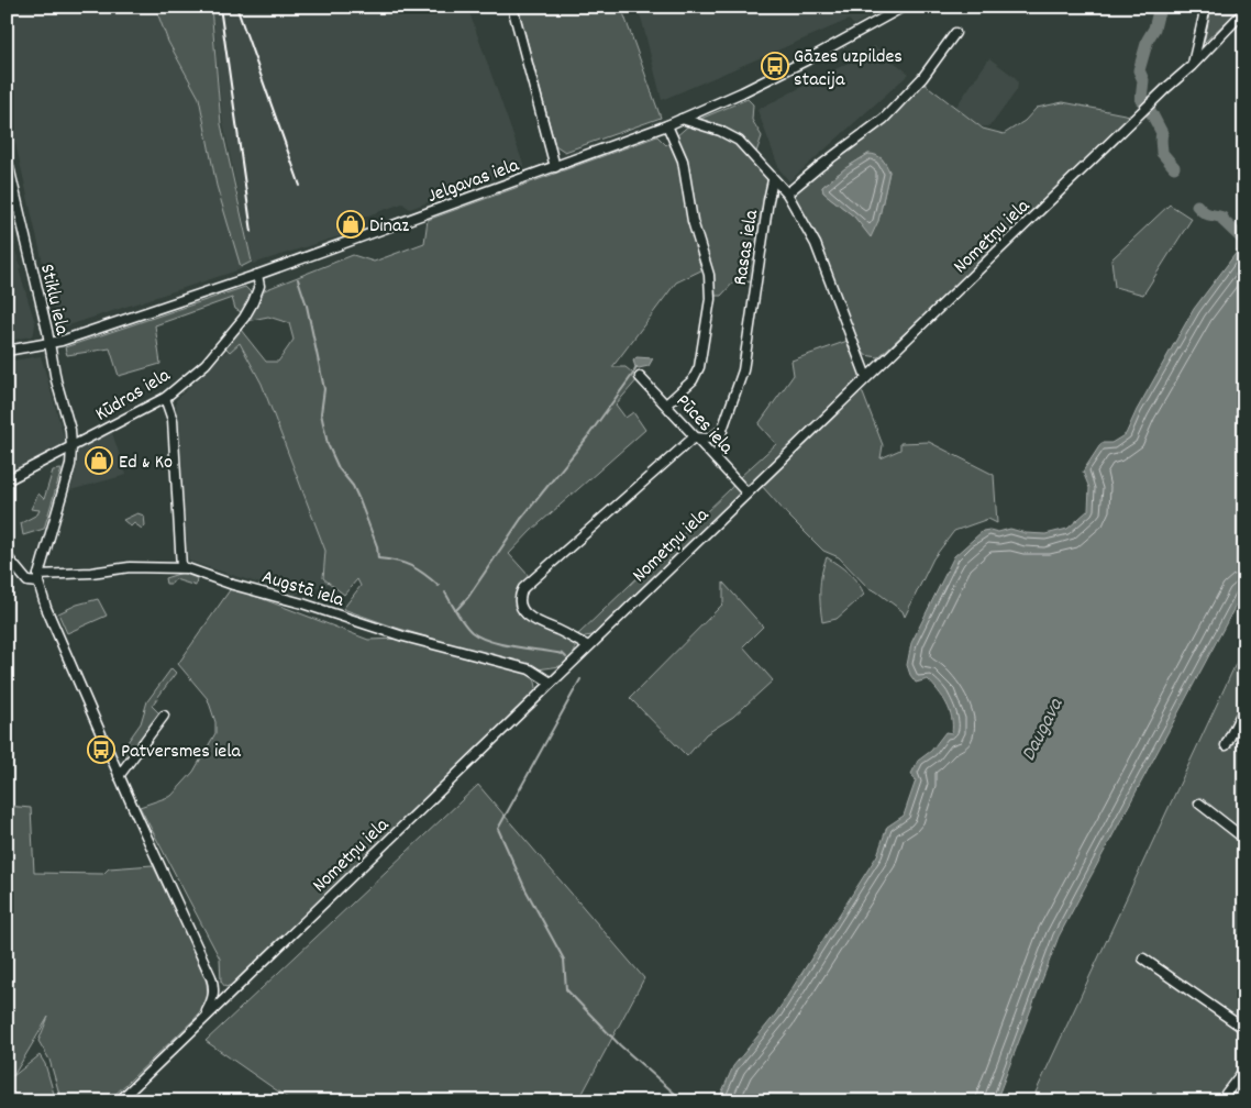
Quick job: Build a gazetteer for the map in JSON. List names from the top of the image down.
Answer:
{
  "streets": {
    "street": [
      "Jelgavas iela",
      "Nometņu iela",
      "Rasas iela",
      "Stiklu iela",
      "Kūdras iela",
      "Pūces iela",
      "Augstā iela"
    ]
  },
  "crossings": [
    ["Jelgavas iela", "Stiklu iela"],
    ["Jelgavas iela", "Kūdras iela"],
    ["Nometņu iela", "Pūces iela"],
    ["Nometņu iela", "Augstā iela"],
    ["Rasas iela", "Pūces iela"],
    ["Stiklu iela", "Kūdras iela"]
  ],
  "water": ["Daugava"],
  "places": {
    "bus stop": ["Gāzes uzpildes stacija", "Patversmes iela"],
    "shop": ["Dinaz", "Ed & Ko"]
  }
}
